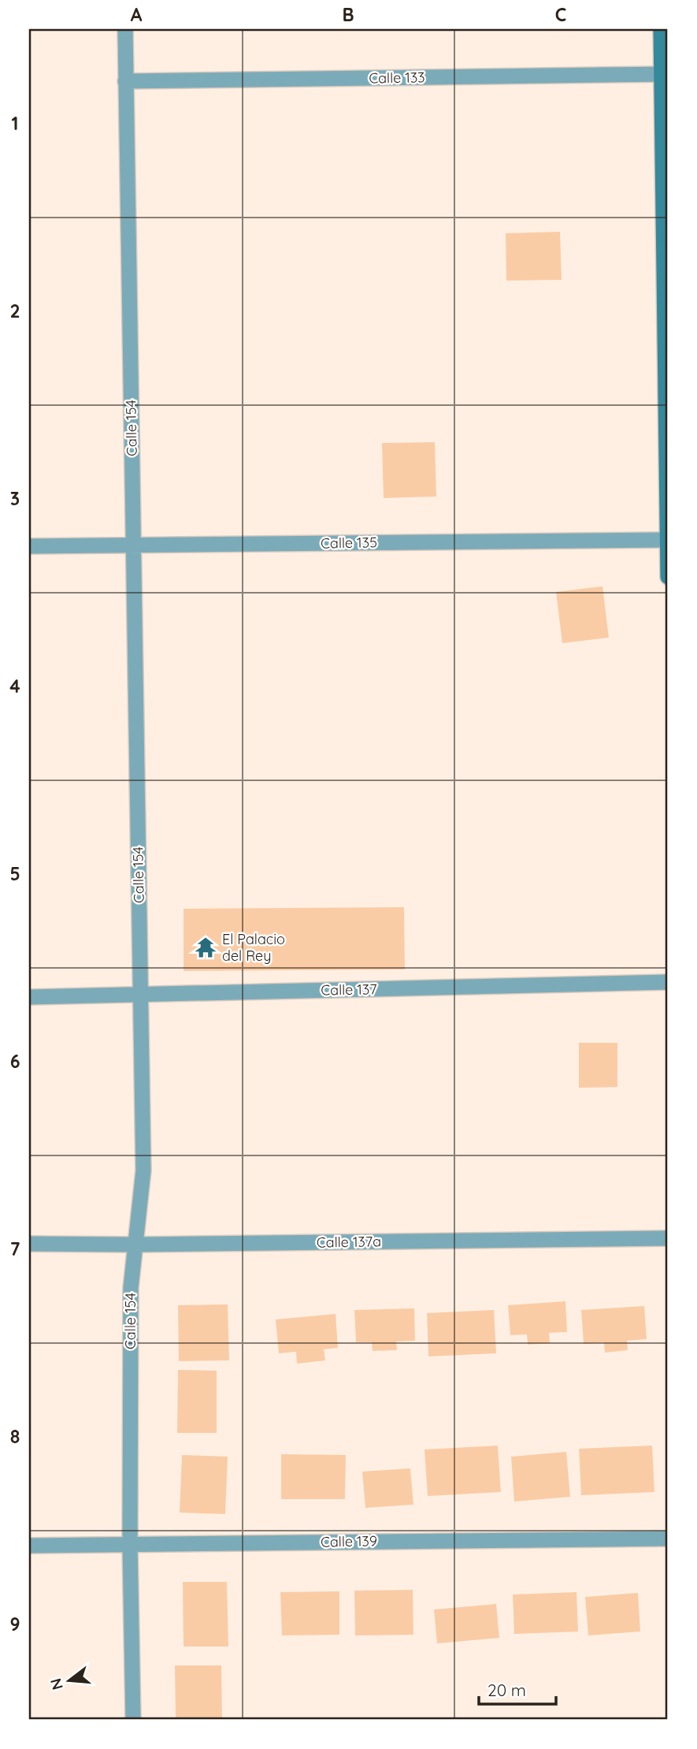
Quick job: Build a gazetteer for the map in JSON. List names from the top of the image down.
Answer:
{
  "streets": {
    "street": [
      "Calle 133",
      "Calle 154",
      "Calle 135",
      "Calle 137",
      "Calle 137a",
      "Calle 139"
    ]
  },
  "crossings": [
    ["Calle 133", "Calle 154"],
    ["Calle 154", "Calle 135"],
    ["Calle 154", "Calle 137"],
    ["Calle 154", "Calle 137a"],
    ["Calle 154", "Calle 139"]
  ],
  "places": {
    "temple": ["El Palacio del Rey"]
  },
  "scale_bar": "20 m",
  "north": "left",
  "grid": {
    "columns": ["A", "B", "C"],
    "rows": [
      "1",
      "2",
      "3",
      "4",
      "5",
      "6",
      "7",
      "8",
      "9"
    ]
  }
}
